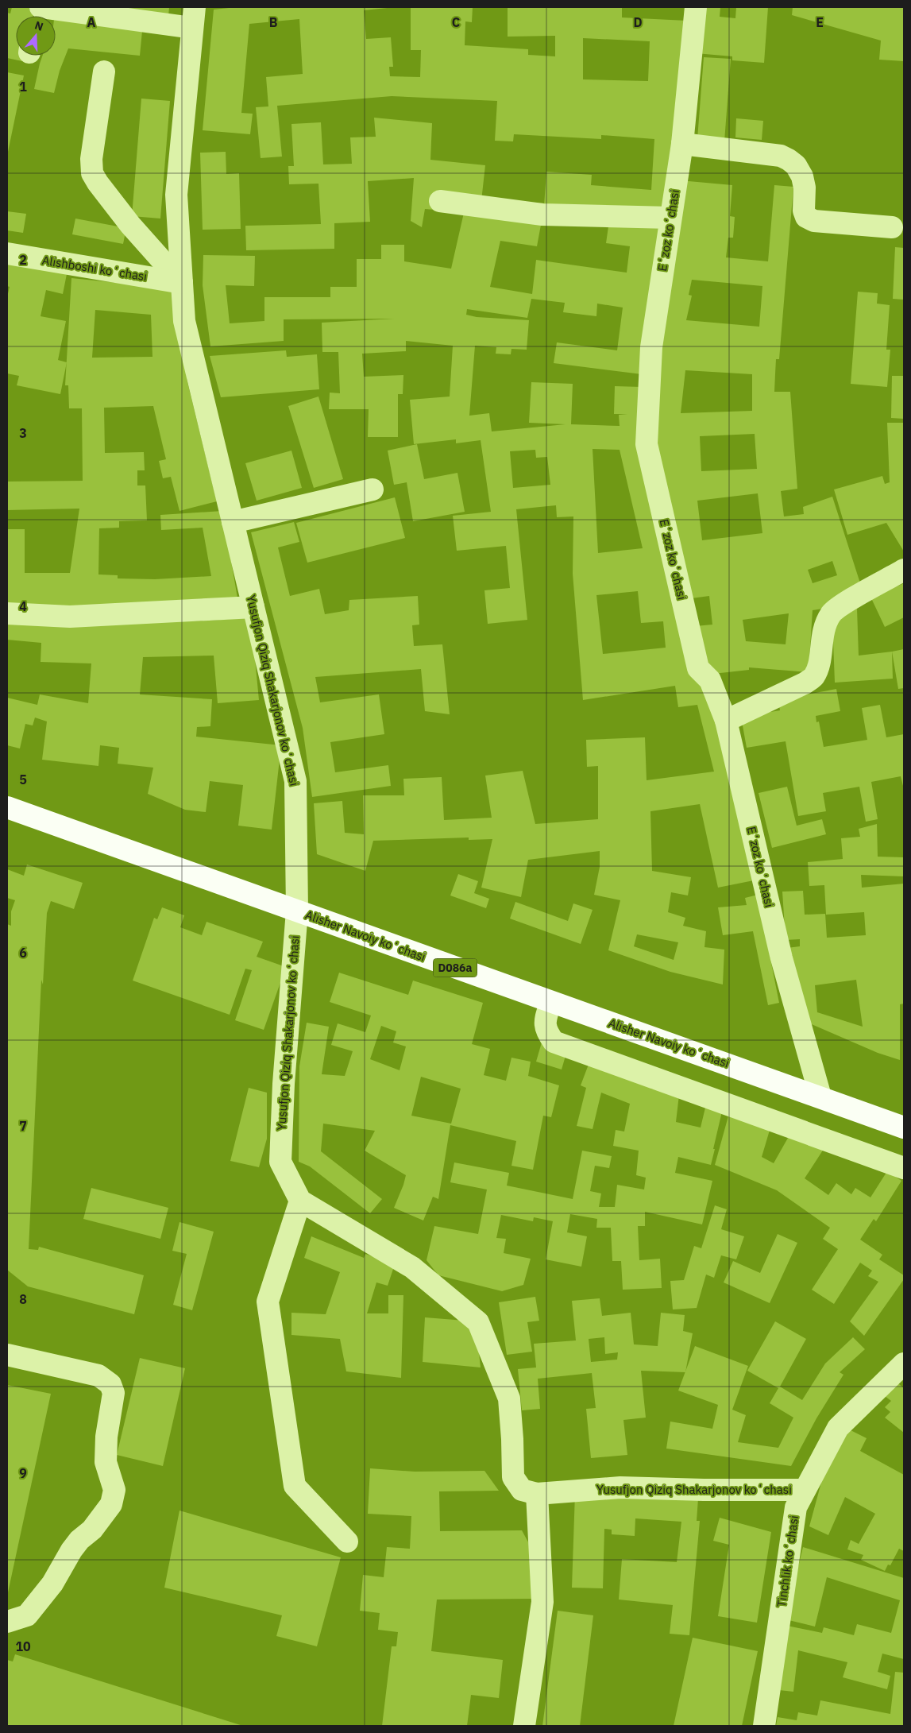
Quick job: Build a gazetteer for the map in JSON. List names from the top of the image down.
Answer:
{
  "streets": {
    "main road": ["Alisher Navoiy koʻchasi", "D086a"],
    "street": [
      "Eʻzoz koʻchasi",
      "Alishboshi koʻchasi",
      "Yusufjon Qiziq Shakarjonov koʻchasi",
      "Tinchlik koʻchasi"
    ]
  },
  "crossings": [
    ["Eʻzoz koʻchasi", "Alisher Navoiy koʻchasi"],
    ["Alishboshi koʻchasi", "Yusufjon Qiziq Shakarjonov koʻchasi"],
    ["Yusufjon Qiziq Shakarjonov koʻchasi", "Alisher Navoiy koʻchasi"],
    ["Yusufjon Qiziq Shakarjonov koʻchasi", "Tinchlik koʻchasi"]
  ],
  "north": "top",
  "grid": {
    "columns": [
      "A",
      "B",
      "C",
      "D",
      "E"
    ],
    "rows": [
      "1",
      "2",
      "3",
      "4",
      "5",
      "6",
      "7",
      "8",
      "9",
      "10"
    ]
  }
}
